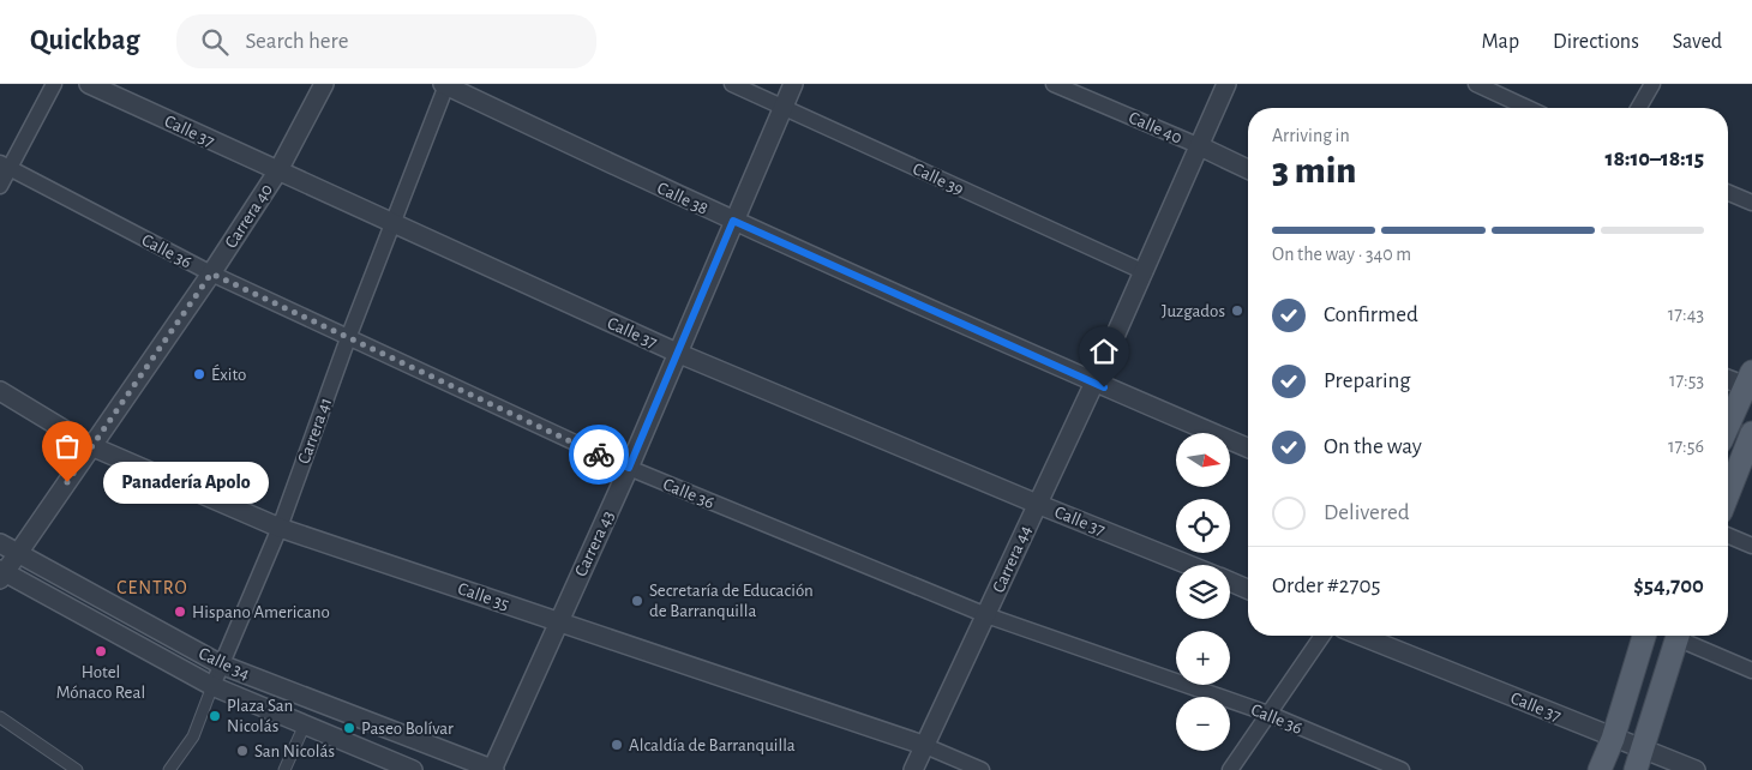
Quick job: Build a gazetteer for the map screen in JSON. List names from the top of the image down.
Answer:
{
  "streets": {
    "street": [
      "Calle 40",
      "Calle 37",
      "Calle 39",
      "Calle 38",
      "Carrera 40",
      "Calle 36",
      "Carrera 41",
      "Carrera 43",
      "Carrera 44",
      "Calle 35",
      "Calle 34"
    ]
  },
  "crossings": [
    ["Calle 40", "Carrera 44"],
    ["Calle 37", "Carrera 40"],
    ["Calle 37", "Carrera 41"],
    ["Calle 37", "Carrera 43"],
    ["Calle 37", "Carrera 44"],
    ["Calle 39", "Carrera 43"],
    ["Calle 39", "Carrera 44"],
    ["Calle 38", "Carrera 41"],
    ["Calle 38", "Carrera 43"],
    ["Calle 38", "Carrera 44"],
    ["Carrera 40", "Calle 36"],
    ["Carrera 40", "Calle 35"],
    ["Carrera 40", "Calle 34"],
    ["Calle 36", "Carrera 41"],
    ["Calle 36", "Carrera 43"],
    ["Calle 36", "Carrera 44"],
    ["Carrera 41", "Calle 35"],
    ["Carrera 41", "Calle 34"],
    ["Carrera 43", "Calle 35"],
    ["Carrera 43", "Calle 34"],
    ["Carrera 44", "Calle 35"]
  ],
  "districts": ["CENTRO"],
  "places": [
    "Juzgados",
    "Éxito",
    "Panadería Apolo",
    "Secretaría de Educación de Barranquilla",
    "Hispano Americano",
    "Hotel Mónaco Real",
    "Plaza San Nicolás",
    "Paseo Bolívar",
    "Alcaldía de Barranquilla",
    "San Nicolás"
  ],
  "north": "right",
  "page": {
    "header": "Quickbag",
    "search": "Search here",
    "nav": ["Map", "Directions", "Saved"],
    "heading": ["3 min", "Arriving in", "18:10–18:15"],
    "panel": ["Order #2705", "$54,700"],
    "bar": "On the way · 340 m",
    "list": [
      ["Confirmed", "17:43"],
      ["Preparing", "17:53"],
      ["On the way", "17:56"],
      "Delivered"
    ],
    "map_buttons": ["+", "−"],
    "bubble": "Panadería Apolo"
  }
}
